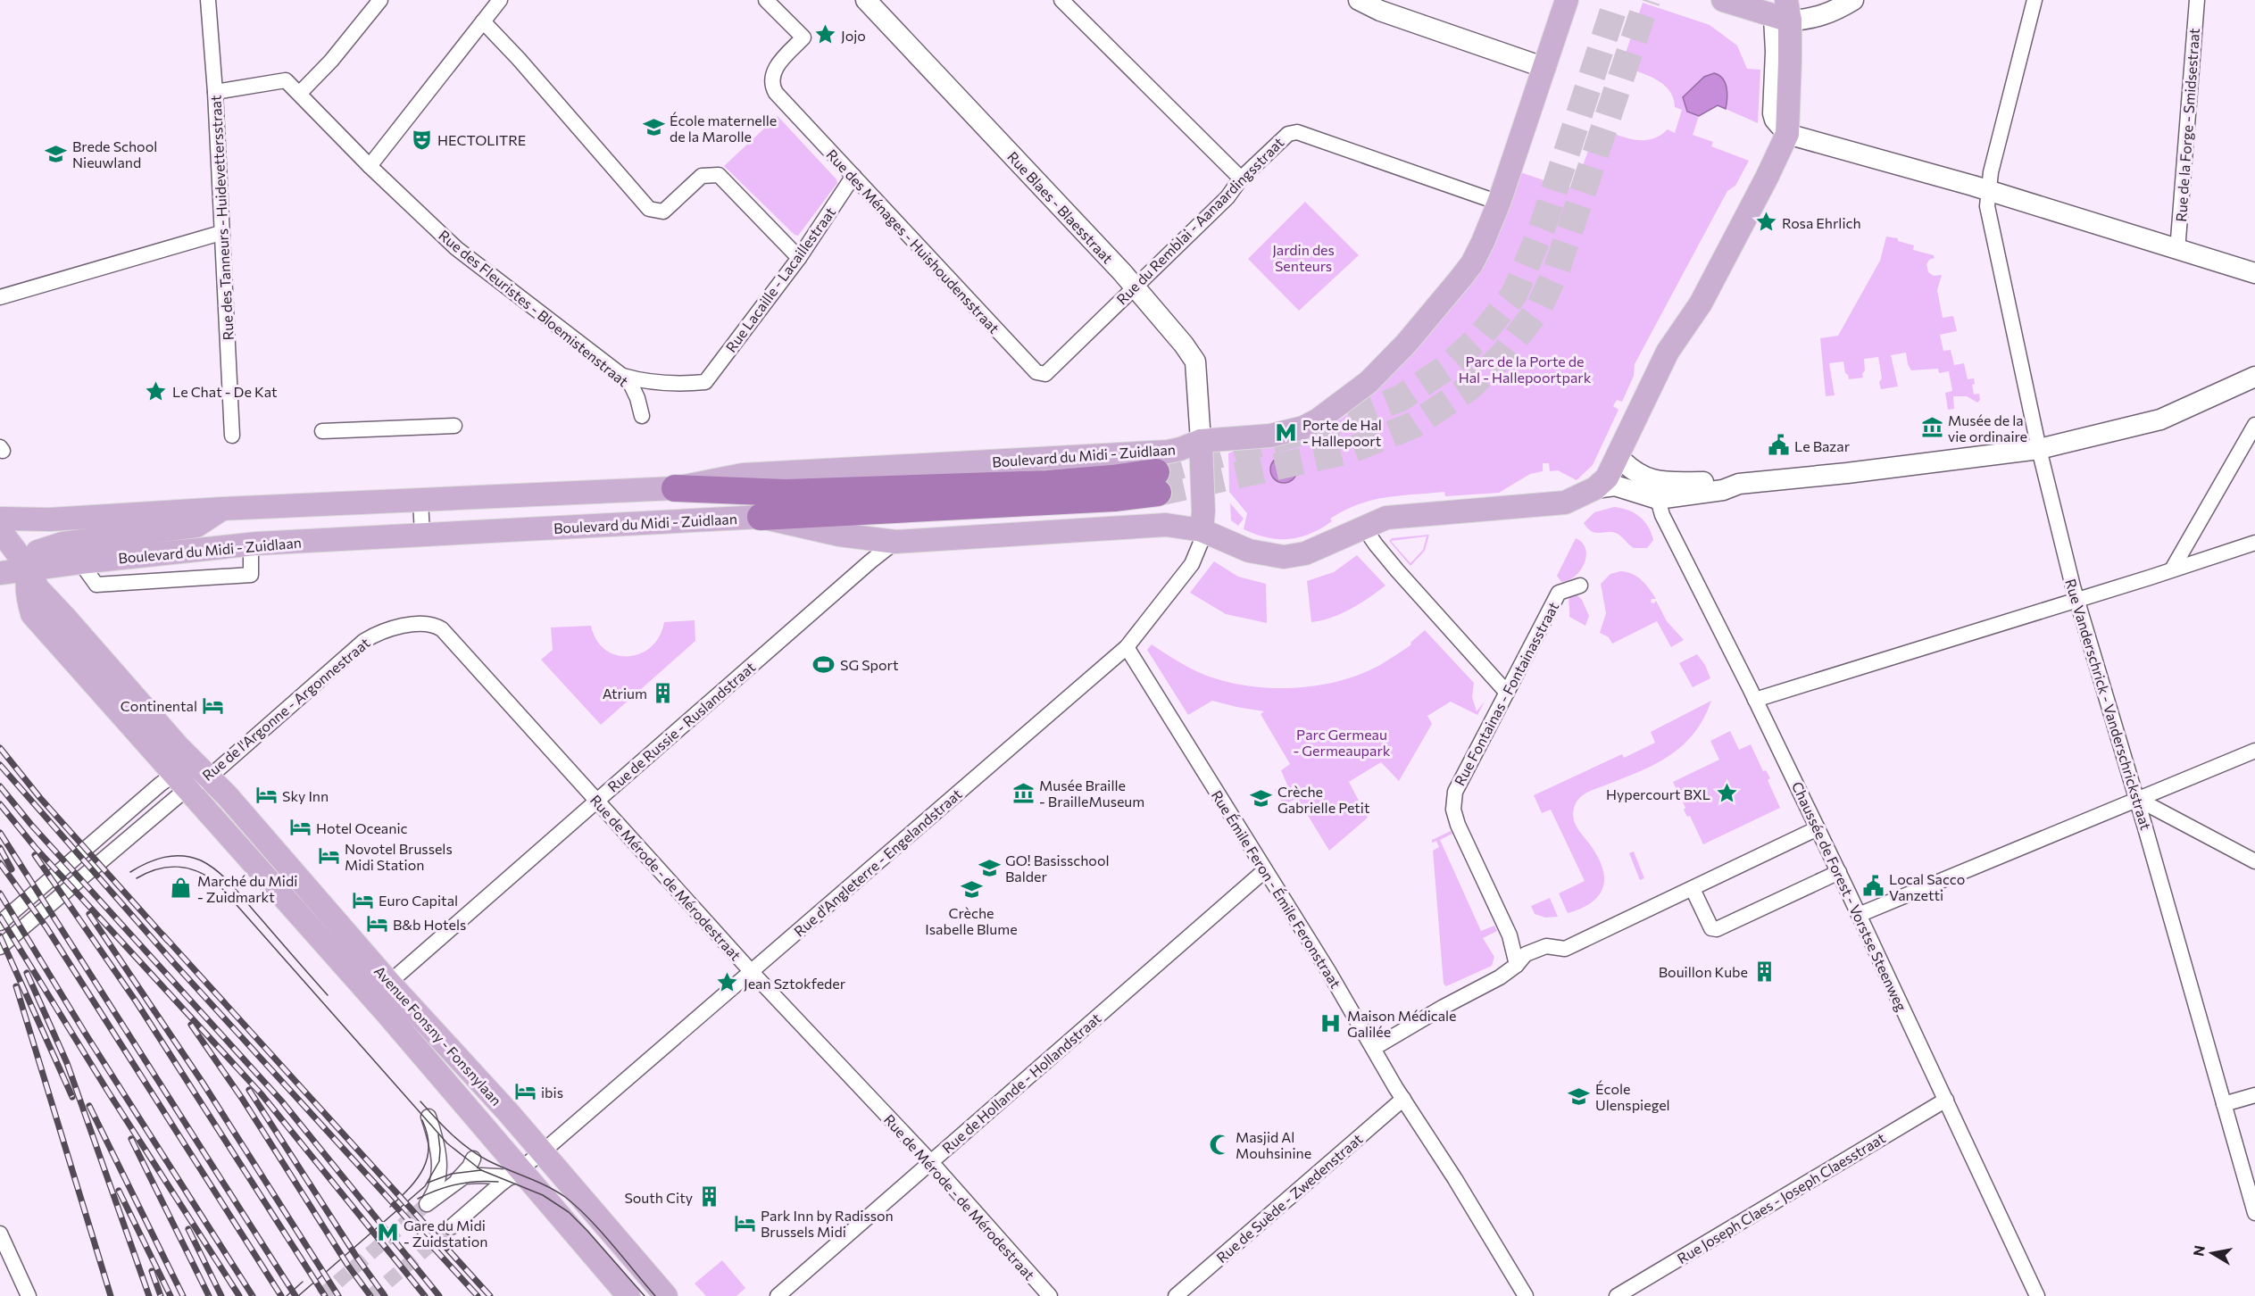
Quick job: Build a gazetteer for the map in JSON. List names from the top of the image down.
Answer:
{
  "streets": {
    "highway": ["Boulevard du Midi - Zuidlaan"],
    "main road": ["Avenue Fonsny - Fonsnylaan"],
    "street": [
      "Rue de la Forge - Smidsestraat",
      "Rue Blaes - Blaesstraat",
      "Rue des Tanneurs - Huidevettersstraat",
      "Rue du Remblai - Aanaardingsstraat",
      "Rue des Ménages - Huishoudensstraat",
      "Rue Lacaille - Lacaillestraat",
      "Rue des Fleuristes - Bloemistenstraat",
      "Rue Fontainas - Fontainasstraat",
      "Rue Vanderschrick - Vanderschrickstraat",
      "Rue de l'Argonne - Argonnestraat",
      "Rue de Russie - Ruslandstraat",
      "Rue d'Angleterre - Engelandstraat",
      "Rue de Mérode - de Mérodestraat",
      "Rue Émile Feron - Émile Feronstraat",
      "Chaussée de Forest - Vorstse Steenweg",
      "Rue de Hollande - Hollandstraat",
      "Rue de Suède - Zwedenstraat",
      "Rue Joseph Claes - Joseph Claesstraat"
    ]
  },
  "crossings": [
    ["Rue Blaes - Blaesstraat", "Rue du Remblai - Aanaardingsstraat"],
    ["Rue Blaes - Blaesstraat", "Boulevard du Midi - Zuidlaan"],
    ["Rue des Tanneurs - Huidevettersstraat", "Rue des Fleuristes - Bloemistenstraat"],
    ["Rue du Remblai - Aanaardingsstraat", "Rue des Ménages - Huishoudensstraat"],
    ["Rue du Remblai - Aanaardingsstraat", "Boulevard du Midi - Zuidlaan"],
    ["Rue des Ménages - Huishoudensstraat", "Rue Lacaille - Lacaillestraat"],
    ["Rue Lacaille - Lacaillestraat", "Rue des Fleuristes - Bloemistenstraat"],
    ["Rue de l'Argonne - Argonnestraat", "Rue de Mérode - de Mérodestraat"],
    ["Rue de l'Argonne - Argonnestraat", "Avenue Fonsny - Fonsnylaan"],
    ["Rue de Russie - Ruslandstraat", "Rue de Mérode - de Mérodestraat"],
    ["Rue de Russie - Ruslandstraat", "Avenue Fonsny - Fonsnylaan"],
    ["Rue d'Angleterre - Engelandstraat", "Rue de Mérode - de Mérodestraat"],
    ["Rue d'Angleterre - Engelandstraat", "Rue Émile Feron - Émile Feronstraat"],
    ["Rue d'Angleterre - Engelandstraat", "Avenue Fonsny - Fonsnylaan"],
    ["Rue de Mérode - de Mérodestraat", "Rue de Hollande - Hollandstraat"],
    ["Rue Émile Feron - Émile Feronstraat", "Rue de Hollande - Hollandstraat"],
    ["Rue Émile Feron - Émile Feronstraat", "Rue de Suède - Zwedenstraat"],
    ["Chaussée de Forest - Vorstse Steenweg", "Rue Joseph Claes - Joseph Claesstraat"]
  ],
  "parks": ["Jardin des Senteurs", "Parc de la Porte de Hal - Hallepoortpark", "Parc Germeau - Germeaupark"],
  "places": {
    "place": [
      "Jojo",
      "Rosa Ehrlich",
      "Le Chat - De Kat",
      "Hypercourt BXL",
      "Jean Sztokfeder"
    ],
    "school or university": [
      "École maternelle de la Marolle",
      "Brede School Nieuwland",
      "Crèche Gabrielle Petit",
      "GO! Basisschool Balder",
      "Crèche Isabelle Blume",
      "École Ulenspiegel"
    ],
    "theatre": ["HECTOLITRE"],
    "museum": ["Musée de la vie ordinaire", "Musée Braille - BrailleMuseum"],
    "metro station": ["Porte de Hal - Hallepoort", "Gare du Midi - Zuidstation"],
    "public building": ["Le Bazar", "Local Sacco Vanzetti"],
    "sports": ["SG Sport"],
    "building": ["Atrium", "Bouillon Kube", "South City"],
    "hotel": [
      "Continental",
      "Sky Inn",
      "Hotel Oceanic",
      "Novotel Brussels Midi Station",
      "Euro Capital",
      "B&b Hotels",
      "ibis",
      "Park Inn by Radisson Brussels Midi"
    ],
    "shop": ["Marché du Midi - Zuidmarkt"],
    "hospital": ["Maison Médicale Galilée"],
    "mosque": ["Masjid Al Mouhsinine"]
  },
  "north": "left"
}
